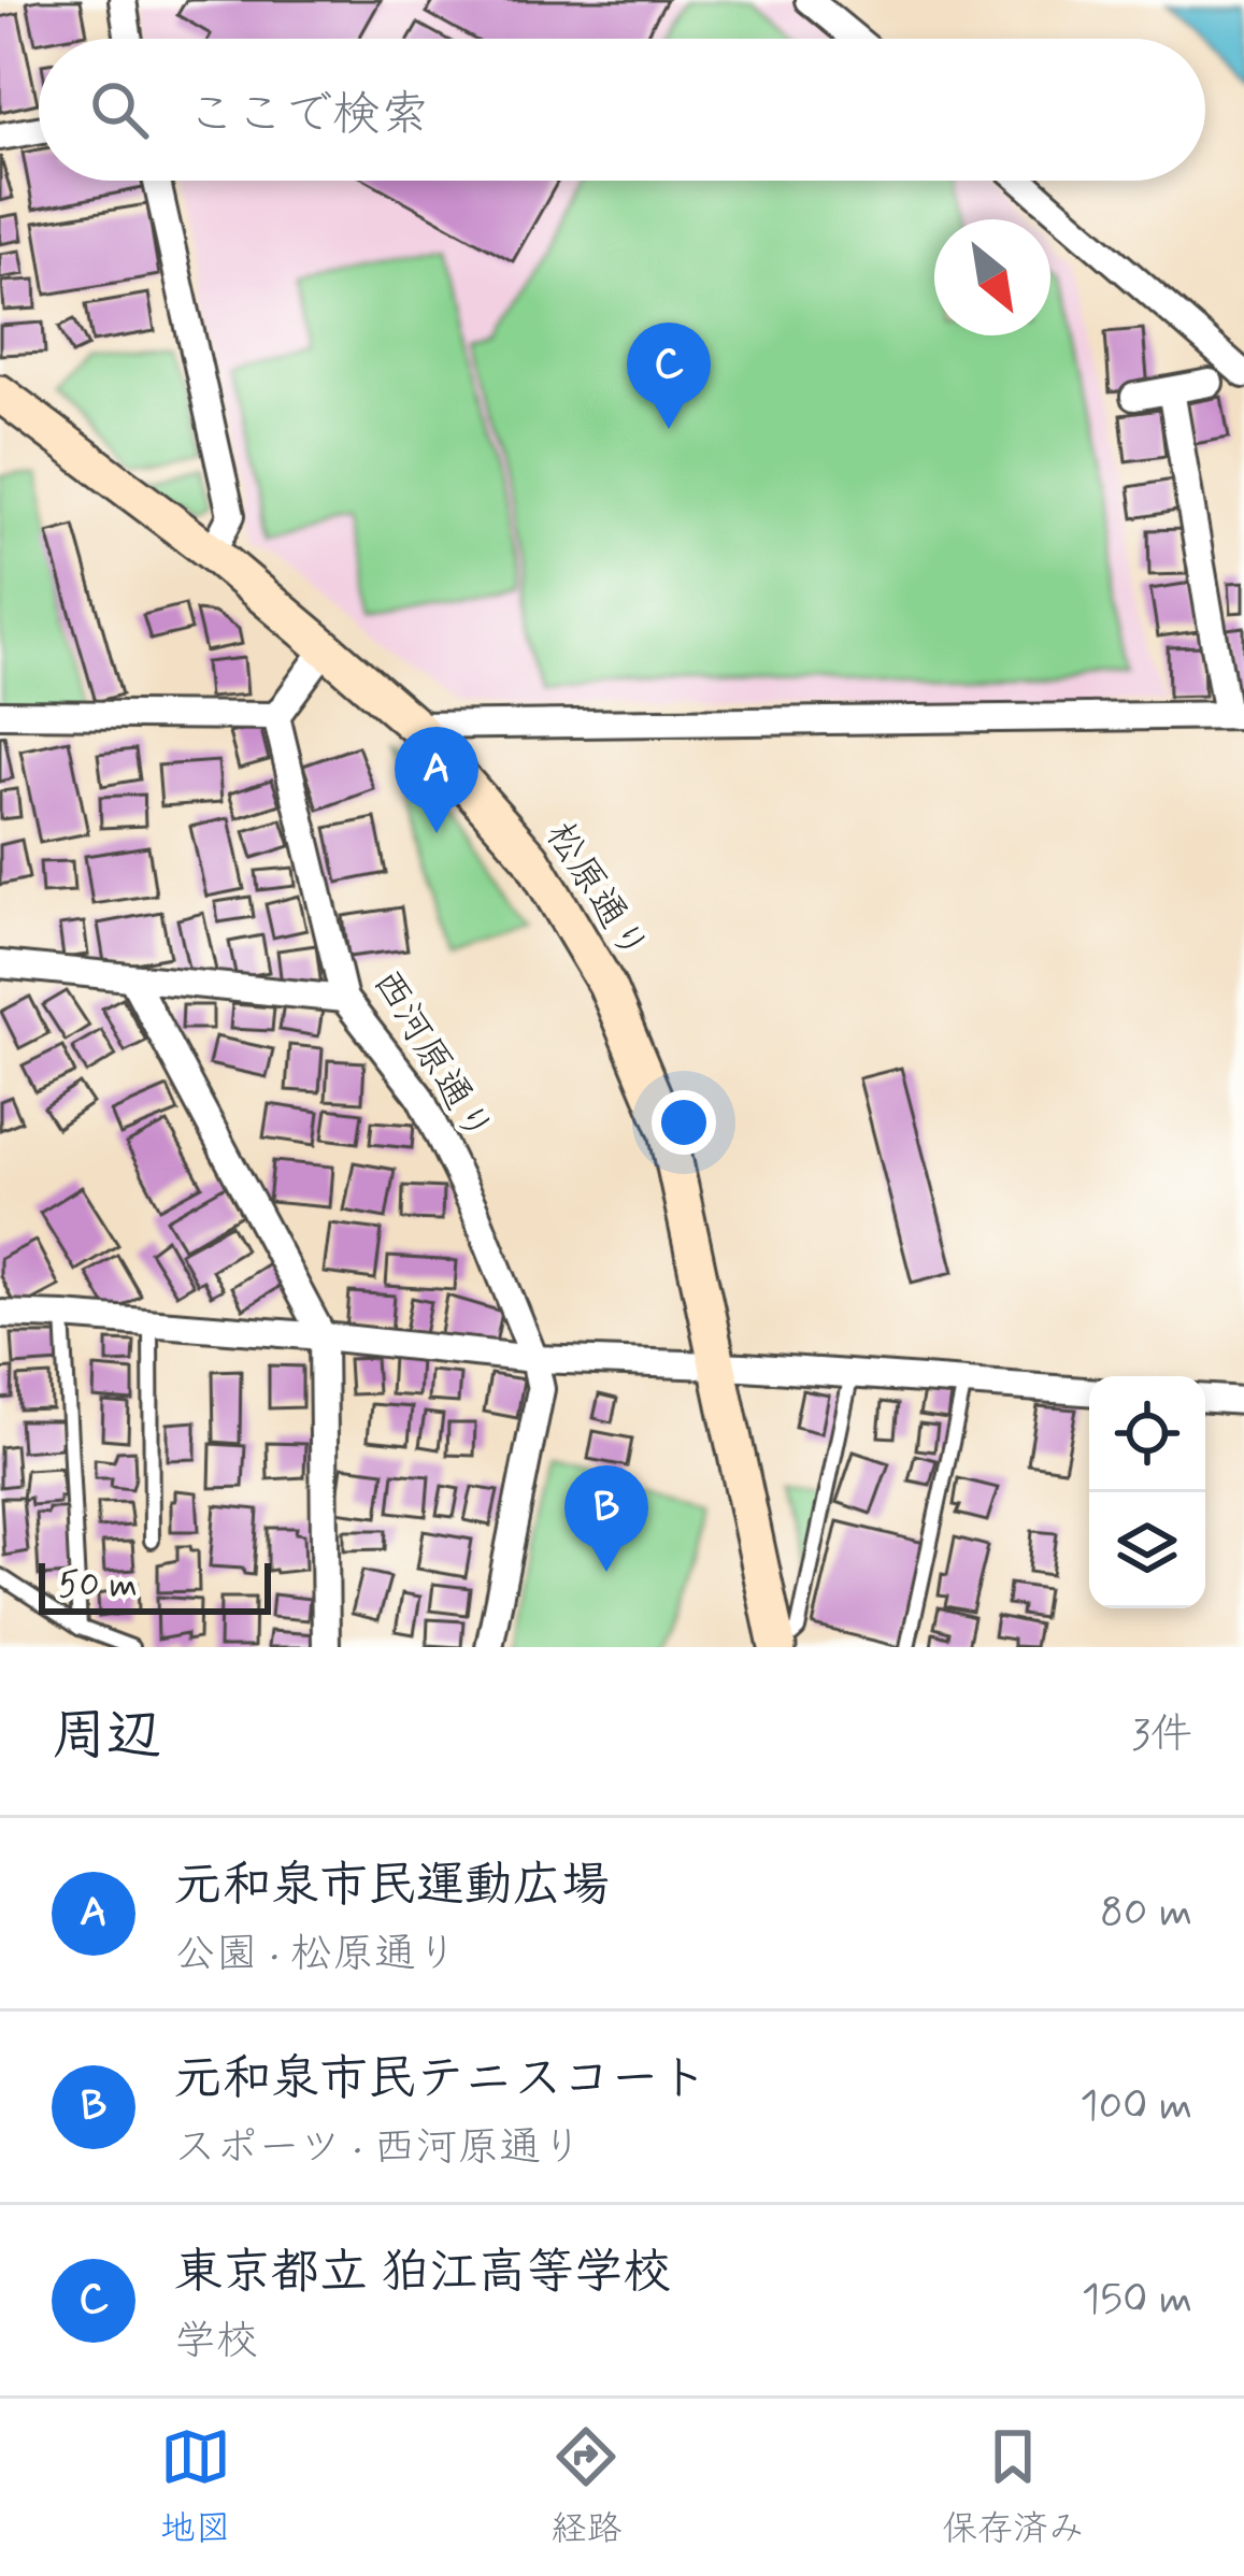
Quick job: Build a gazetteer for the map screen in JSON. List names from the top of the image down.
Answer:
{
  "streets": {
    "main road": ["松原通り"],
    "street": ["西河原通り"]
  },
  "scale_bar": "50 m",
  "north": "bottom right",
  "page": {
    "search": "ここで検索",
    "pins": ["C", "A", "B"],
    "scale": "50 m",
    "heading": ["周辺", "3件"],
    "list": [
      {
        "mark": "A",
        "name": "元和泉市民運動広場",
        "note": "公園 · 松原通り",
        "value": "80 m"
      },
      {
        "mark": "B",
        "name": "元和泉市民テニスコート",
        "note": "スポーツ · 西河原通り",
        "value": "100 m"
      },
      {
        "mark": "C",
        "name": "東京都立 狛江高等学校",
        "note": "学校",
        "value": "150 m"
      }
    ],
    "nav": ["地図", "経路", "保存済み"]
  }
}
